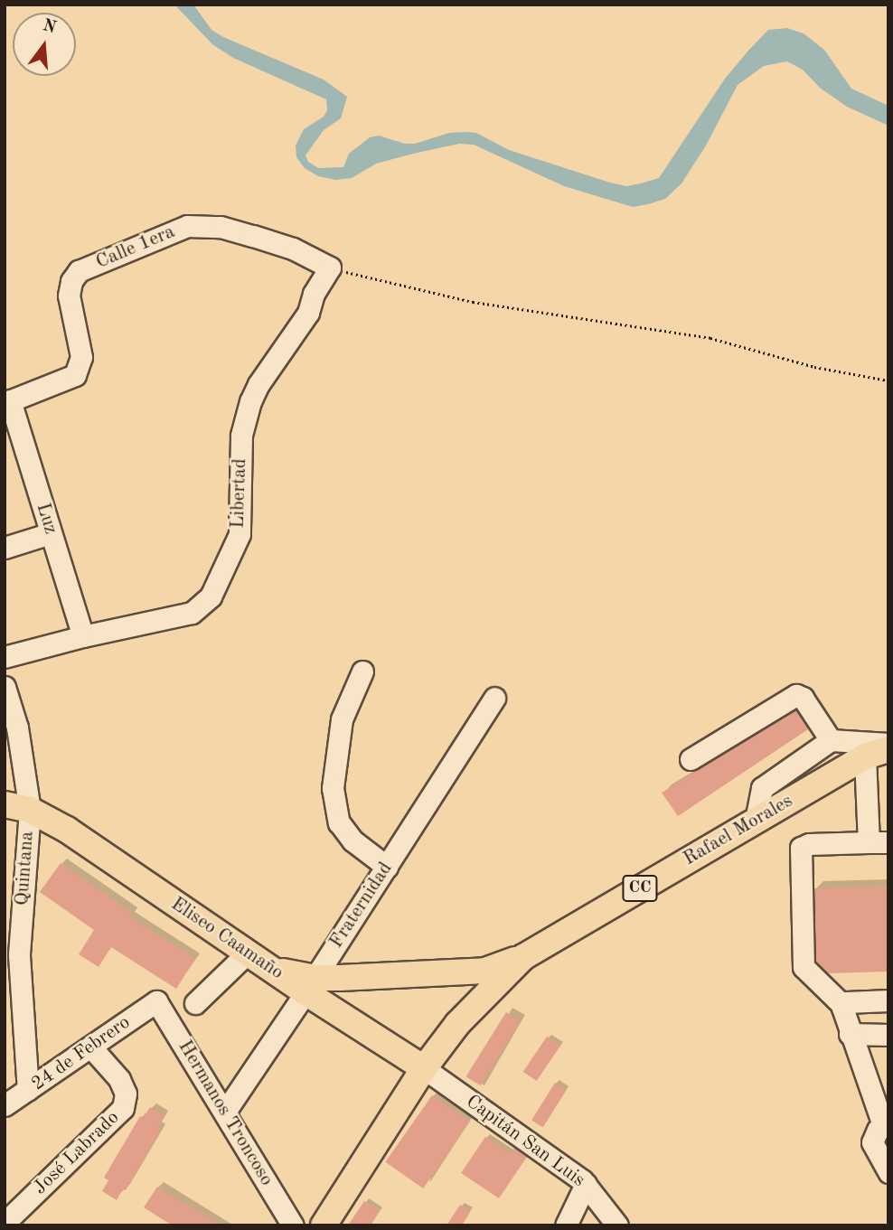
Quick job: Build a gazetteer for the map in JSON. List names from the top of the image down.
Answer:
{
  "streets": {
    "main road": ["Rafael Morales", "CC", "Eliseo Caamaño"],
    "street": [
      "Calle 1era",
      "Libertad",
      "Luz",
      "Quintana",
      "Fraternidad",
      "24 de Febrero",
      "Hermanos Troncoso",
      "Capitán San Luis",
      "José Labrado"
    ]
  },
  "crossings": [
    ["Calle 1era", "Libertad"],
    ["Calle 1era", "Luz"],
    ["Libertad", "Luz"],
    ["Rafael Morales", "CC"],
    ["Rafael Morales", "Eliseo Caamaño"],
    ["Rafael Morales", "Capitán San Luis"],
    ["Quintana", "Eliseo Caamaño"],
    ["Quintana", "24 de Febrero"],
    ["CC", "Eliseo Caamaño"],
    ["CC", "Capitán San Luis"],
    ["Fraternidad", "Eliseo Caamaño"],
    ["Fraternidad", "Hermanos Troncoso"],
    ["Eliseo Caamaño", "Capitán San Luis"],
    ["24 de Febrero", "Hermanos Troncoso"],
    ["24 de Febrero", "José Labrado"]
  ],
  "north": "top"
}
